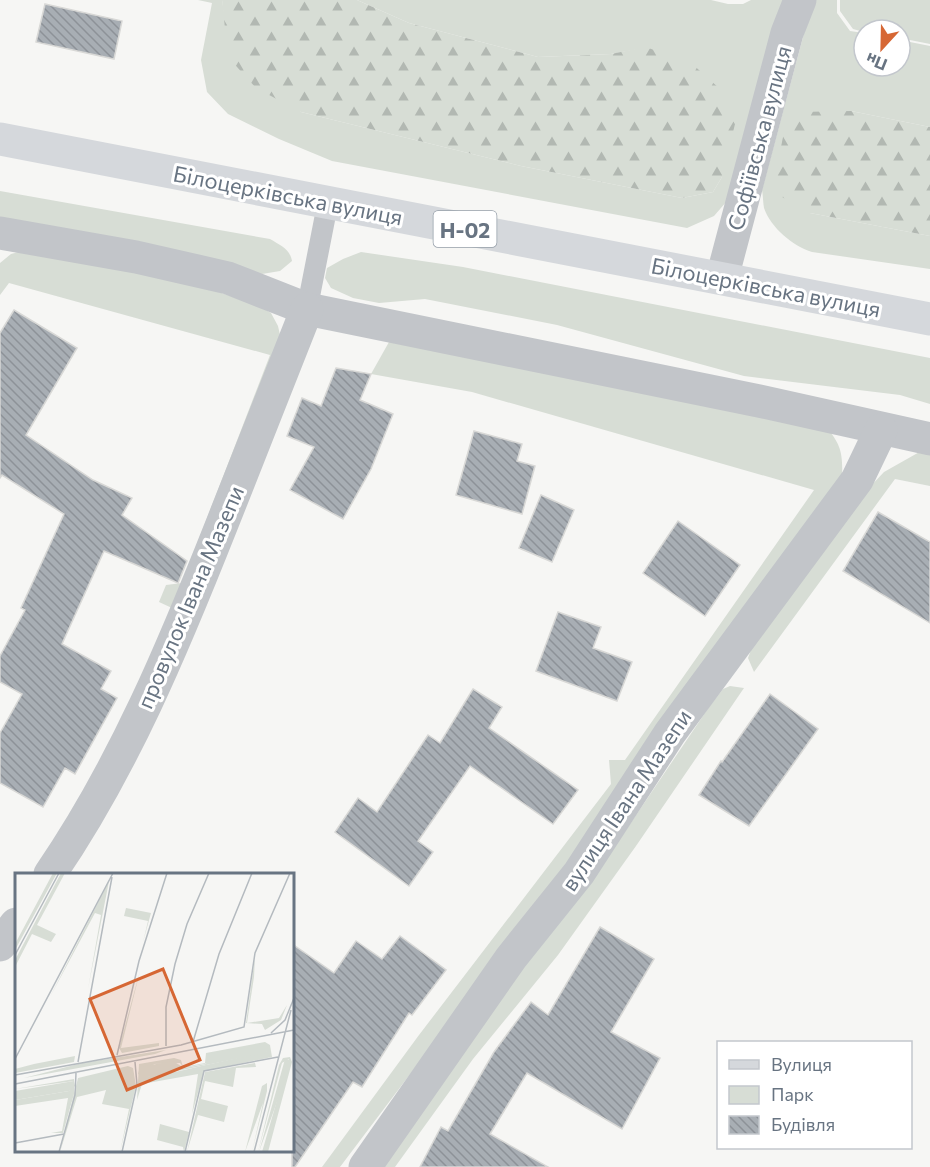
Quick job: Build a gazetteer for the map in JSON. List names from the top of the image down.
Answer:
{
  "streets": {
    "main road": ["Білоцерківська вулиця", "Н-02"],
    "street": ["Софіївська вулиця", "провулок Івана Мазепи", "вулиця Івана Мазепи"]
  },
  "crossings": [
    ["Софіївська вулиця", "Білоцерківська вулиця"]
  ],
  "legend": ["Вулиця", "Парк", "Будівля"],
  "north": "bottom"
}
